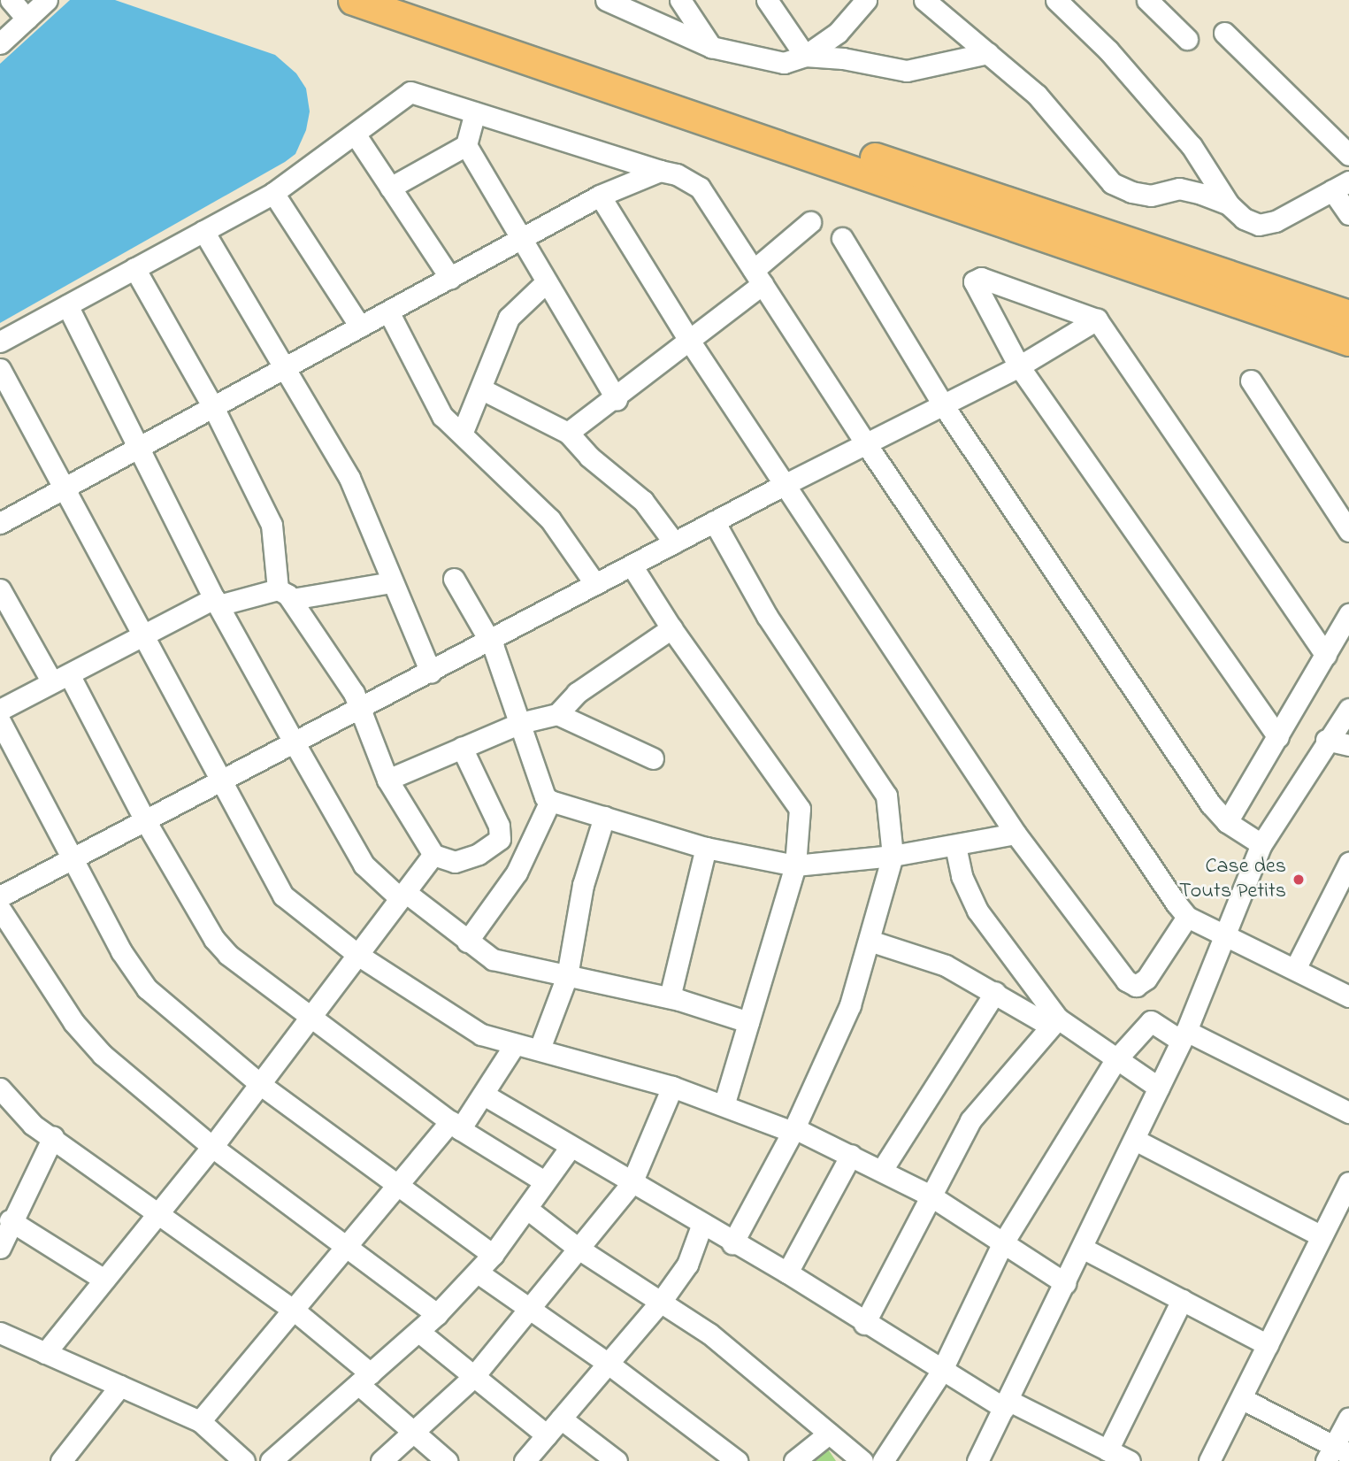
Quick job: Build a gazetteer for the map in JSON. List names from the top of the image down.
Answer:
{
  "places": ["Case des Touts Petits"]
}
